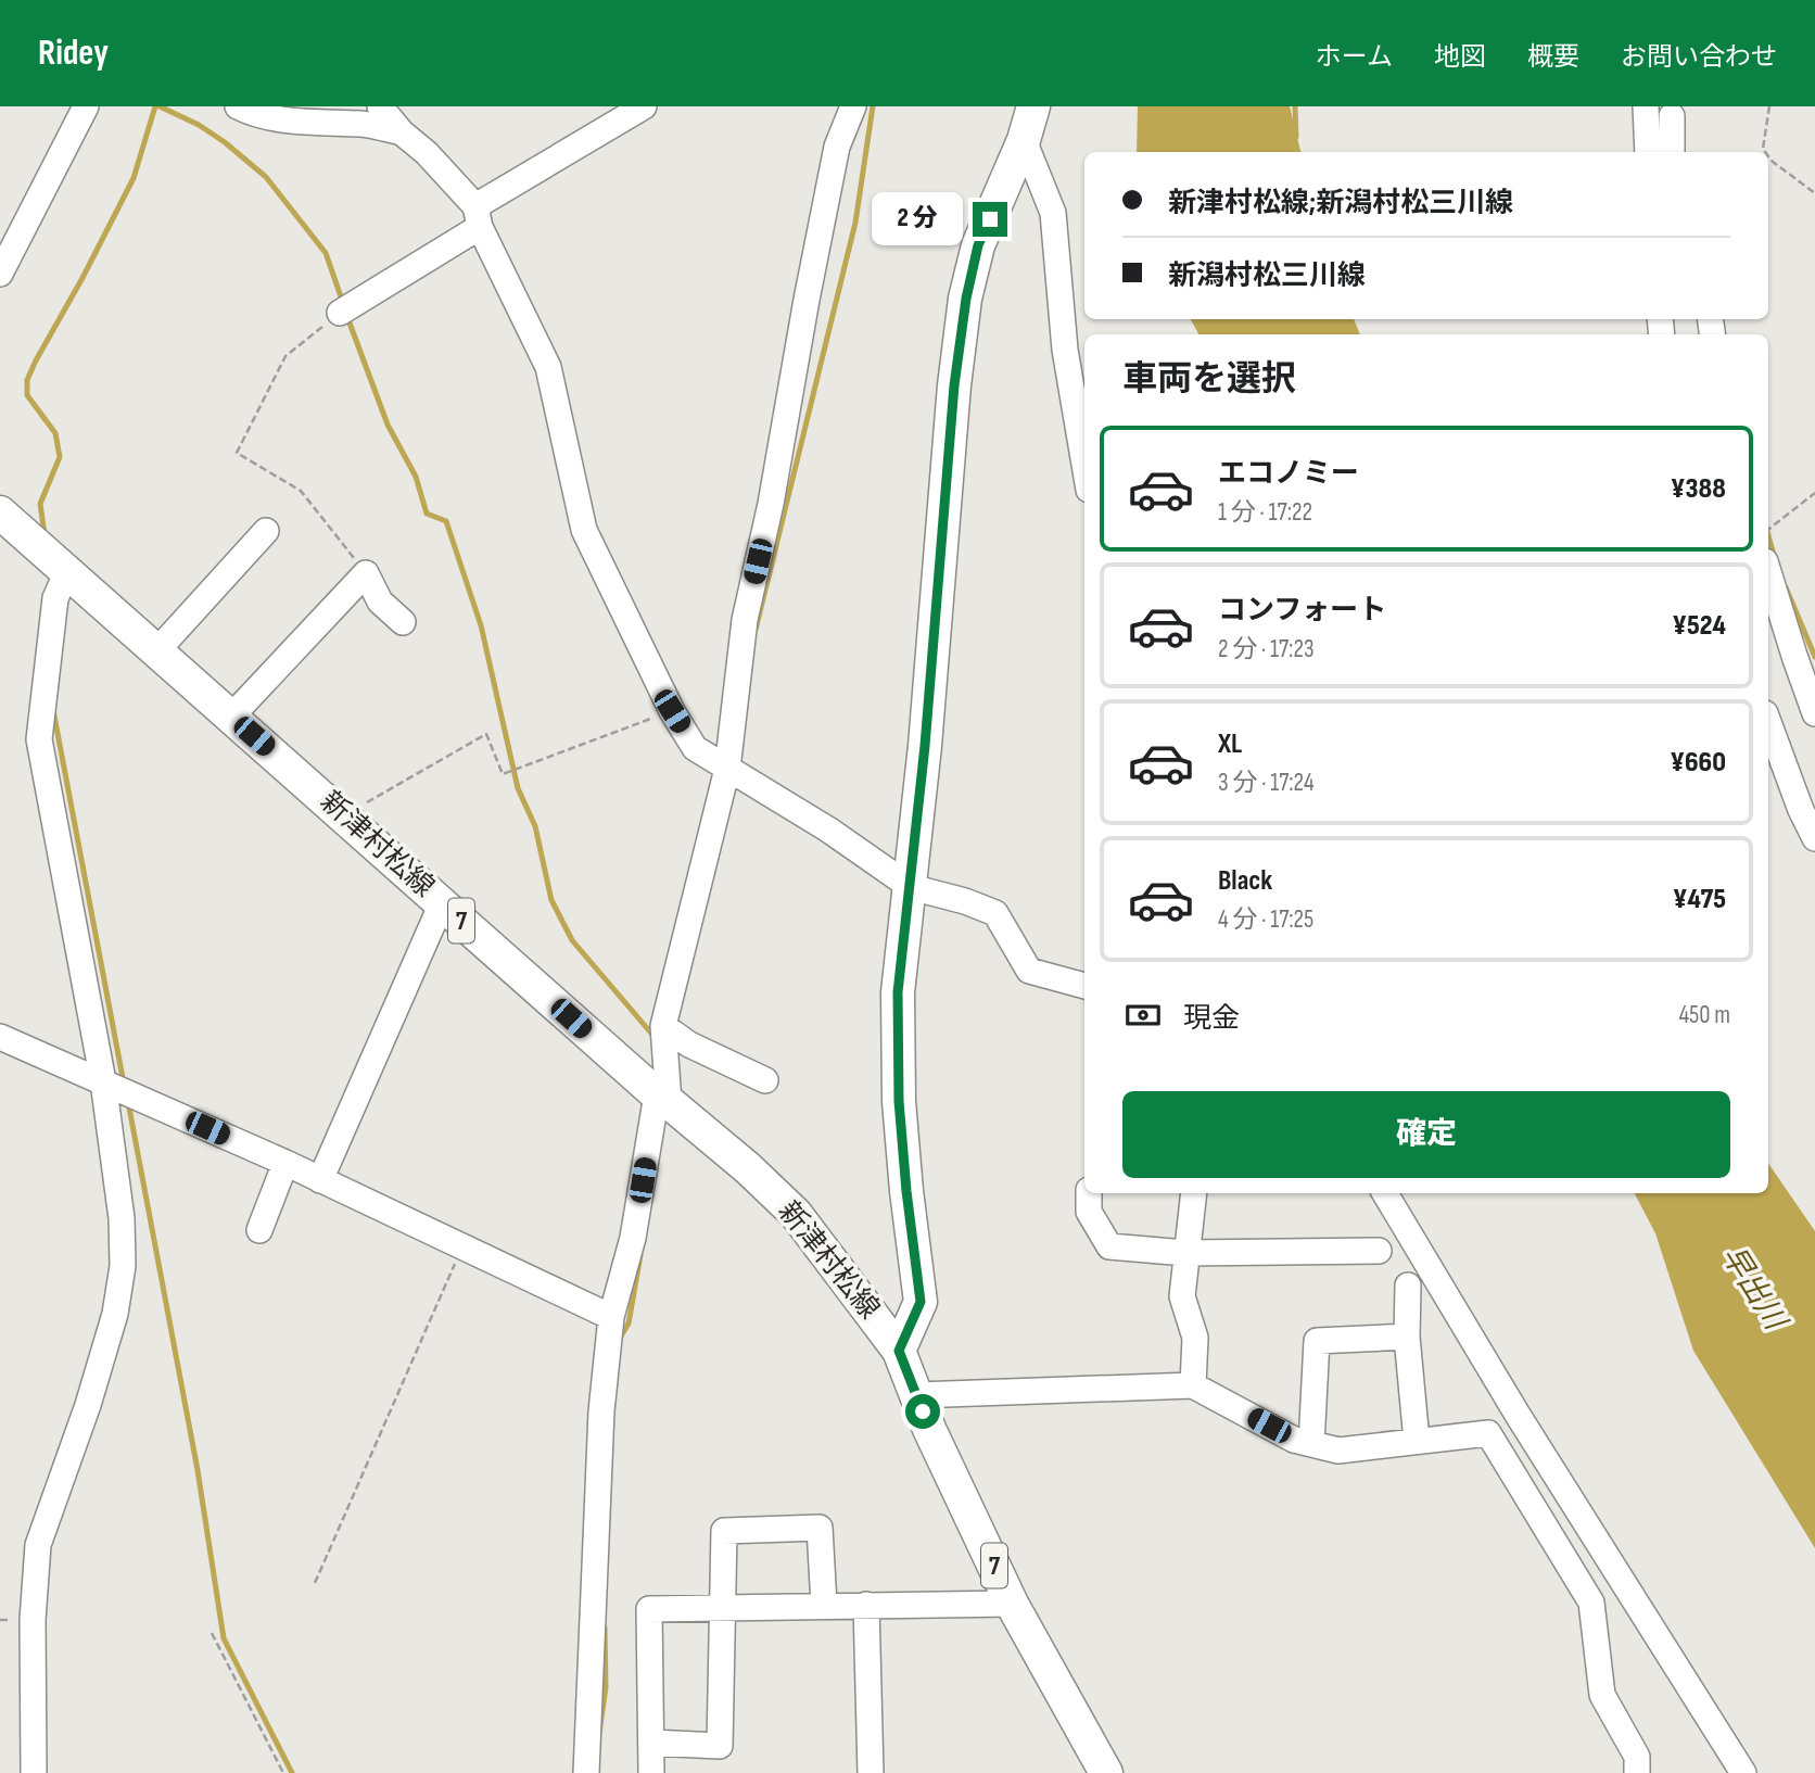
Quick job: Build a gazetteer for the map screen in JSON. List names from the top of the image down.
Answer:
{
  "streets": {
    "main road": ["新津村松線", "7"]
  },
  "crossings": [
    ["新津村松線", "7"]
  ],
  "water": ["早出川"],
  "page": {
    "header": "Ridey",
    "nav": [
      "ホーム",
      "地図",
      "概要",
      "お問い合わせ"
    ],
    "banner": ["新津村松線;新潟村松三川線", "新潟村松三川線"],
    "bubble": "2 分",
    "heading": "車両を選択",
    "list": [
      {
        "name": "エコノミー",
        "note": "1 分 · 17:22",
        "value": "¥388"
      },
      {
        "name": "コンフォート",
        "note": "2 分 · 17:23",
        "value": "¥524"
      },
      {
        "name": "XL",
        "note": "3 分 · 17:24",
        "value": "¥660"
      },
      {
        "name": "Black",
        "note": "4 分 · 17:25",
        "value": "¥475"
      }
    ],
    "pay": ["現金", "450 m"],
    "buttons": "確定"
  }
}
